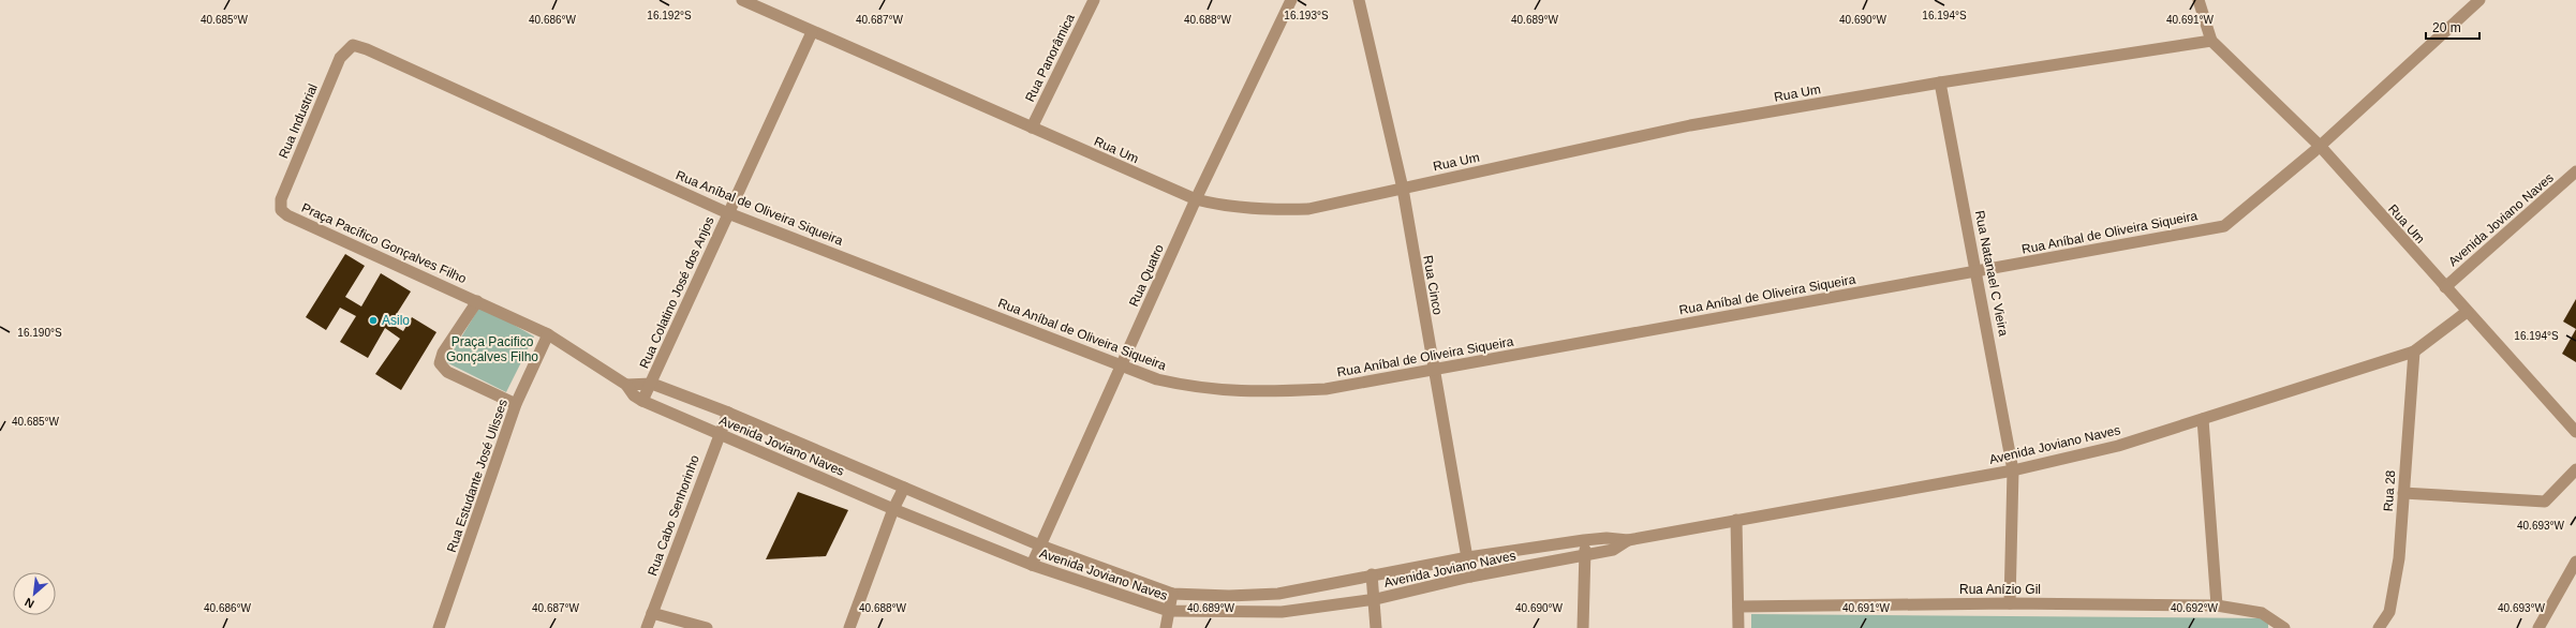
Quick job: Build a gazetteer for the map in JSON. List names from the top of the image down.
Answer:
{
  "streets": {
    "street": [
      "Rua Panorâmica",
      "Rua Um",
      "Rua Industrial",
      "Rua Aníbal de Oliveira Siqueira",
      "Avenida Joviano Naves",
      "Praça Pacífico Gonçalves Filho",
      "Rua Natanael C Vieira",
      "Rua Quatro",
      "Rua Cinco",
      "Rua Colatino José dos Anjos",
      "Rua Estudante José Ulisses",
      "Rua 28",
      "Rua Cabo Senhorinho",
      "Rua Anízio Gil"
    ]
  },
  "crossings": [
    ["Rua Panorâmica", "Rua Um"],
    ["Rua Um", "Rua Aníbal de Oliveira Siqueira"],
    ["Rua Um", "Avenida Joviano Naves"],
    ["Rua Um", "Rua Natanael C Vieira"],
    ["Rua Um", "Rua Quatro"],
    ["Rua Um", "Rua Cinco"],
    ["Rua Um", "Rua Colatino José dos Anjos"],
    ["Rua Industrial", "Rua Aníbal de Oliveira Siqueira"],
    ["Rua Industrial", "Praça Pacífico Gonçalves Filho"],
    ["Rua Aníbal de Oliveira Siqueira", "Rua Natanael C Vieira"],
    ["Rua Aníbal de Oliveira Siqueira", "Rua Quatro"],
    ["Rua Aníbal de Oliveira Siqueira", "Rua Cinco"],
    ["Rua Aníbal de Oliveira Siqueira", "Rua Colatino José dos Anjos"],
    ["Avenida Joviano Naves", "Praça Pacífico Gonçalves Filho"],
    ["Avenida Joviano Naves", "Rua Natanael C Vieira"],
    ["Avenida Joviano Naves", "Rua Quatro"],
    ["Avenida Joviano Naves", "Rua Cinco"],
    ["Avenida Joviano Naves", "Rua Colatino José dos Anjos"],
    ["Avenida Joviano Naves", "Rua Estudante José Ulisses"],
    ["Avenida Joviano Naves", "Rua 28"],
    ["Avenida Joviano Naves", "Rua Cabo Senhorinho"],
    ["Praça Pacífico Gonçalves Filho", "Rua Estudante José Ulisses"],
    ["Rua Natanael C Vieira", "Rua Anízio Gil"]
  ],
  "parks": ["Praça Pacifico Gonçalves Filho"],
  "places": ["Asilo"],
  "scale_bar": "20 m",
  "north": "bottom left",
  "coordinates": [
    "16.192°S",
    "16.193°S",
    "16.194°S",
    "40.685°W",
    "40.686°W",
    "40.687°W",
    "40.688°W",
    "40.689°W",
    "40.690°W",
    "40.691°W",
    "16.190°S",
    "40.693°W",
    "40.692°W"
  ]
}
